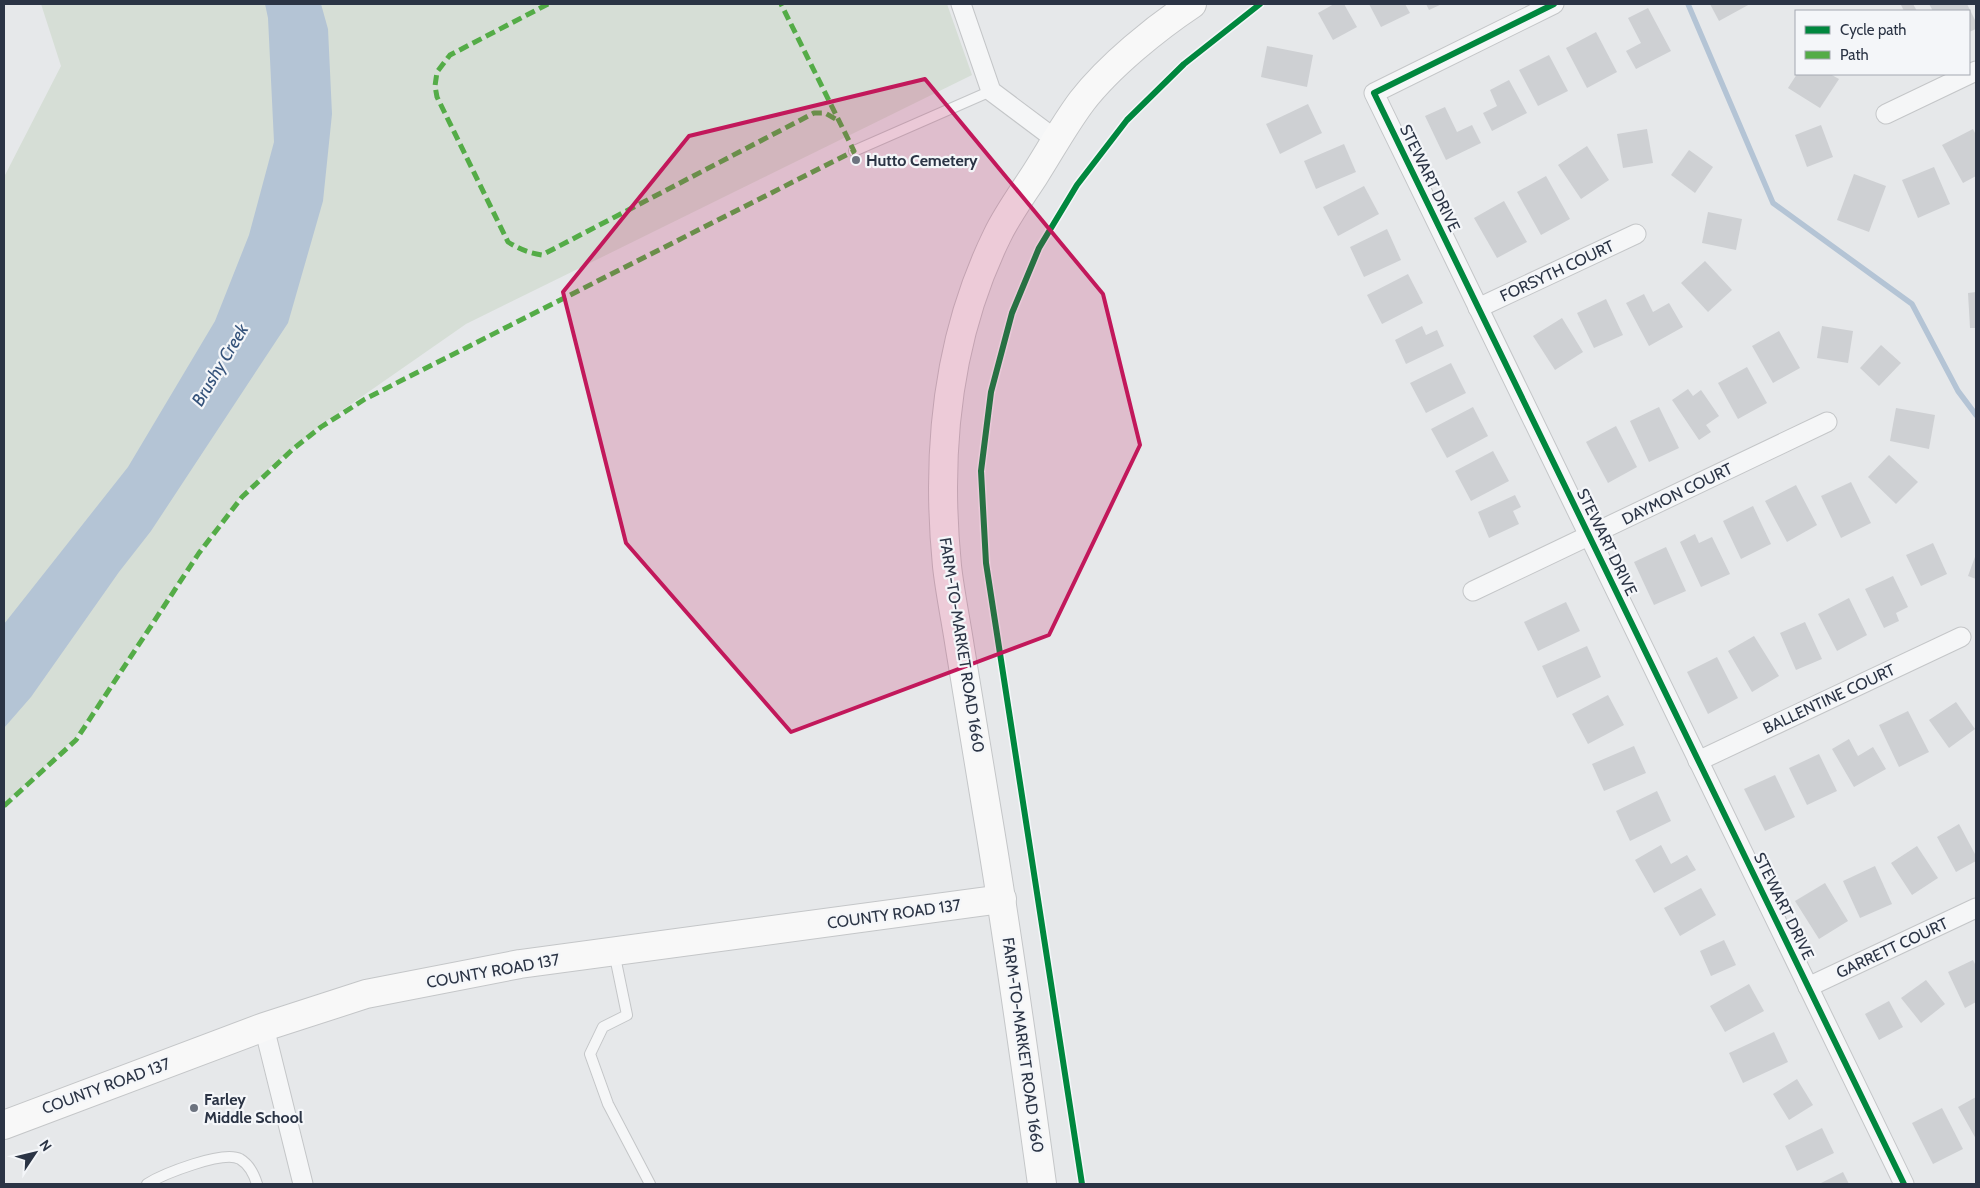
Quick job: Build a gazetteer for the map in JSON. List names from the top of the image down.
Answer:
{
  "streets": {
    "main road": ["FARM-TO-MARKET ROAD 1660", "COUNTY ROAD 137"],
    "street": [
      "STEWART DRIVE",
      "FORSYTH COURT",
      "DAYMON COURT",
      "BALLENTINE COURT",
      "GARRETT COURT"
    ]
  },
  "crossings": [
    ["STEWART DRIVE", "FORSYTH COURT"],
    ["STEWART DRIVE", "DAYMON COURT"],
    ["STEWART DRIVE", "BALLENTINE COURT"],
    ["STEWART DRIVE", "GARRETT COURT"],
    ["FARM-TO-MARKET ROAD 1660", "COUNTY ROAD 137"]
  ],
  "water": ["Brushy Creek"],
  "places": ["Hutto Cemetery", "Farley Middle School"],
  "legend": ["Cycle path", "Path"],
  "north": "top right"
}
